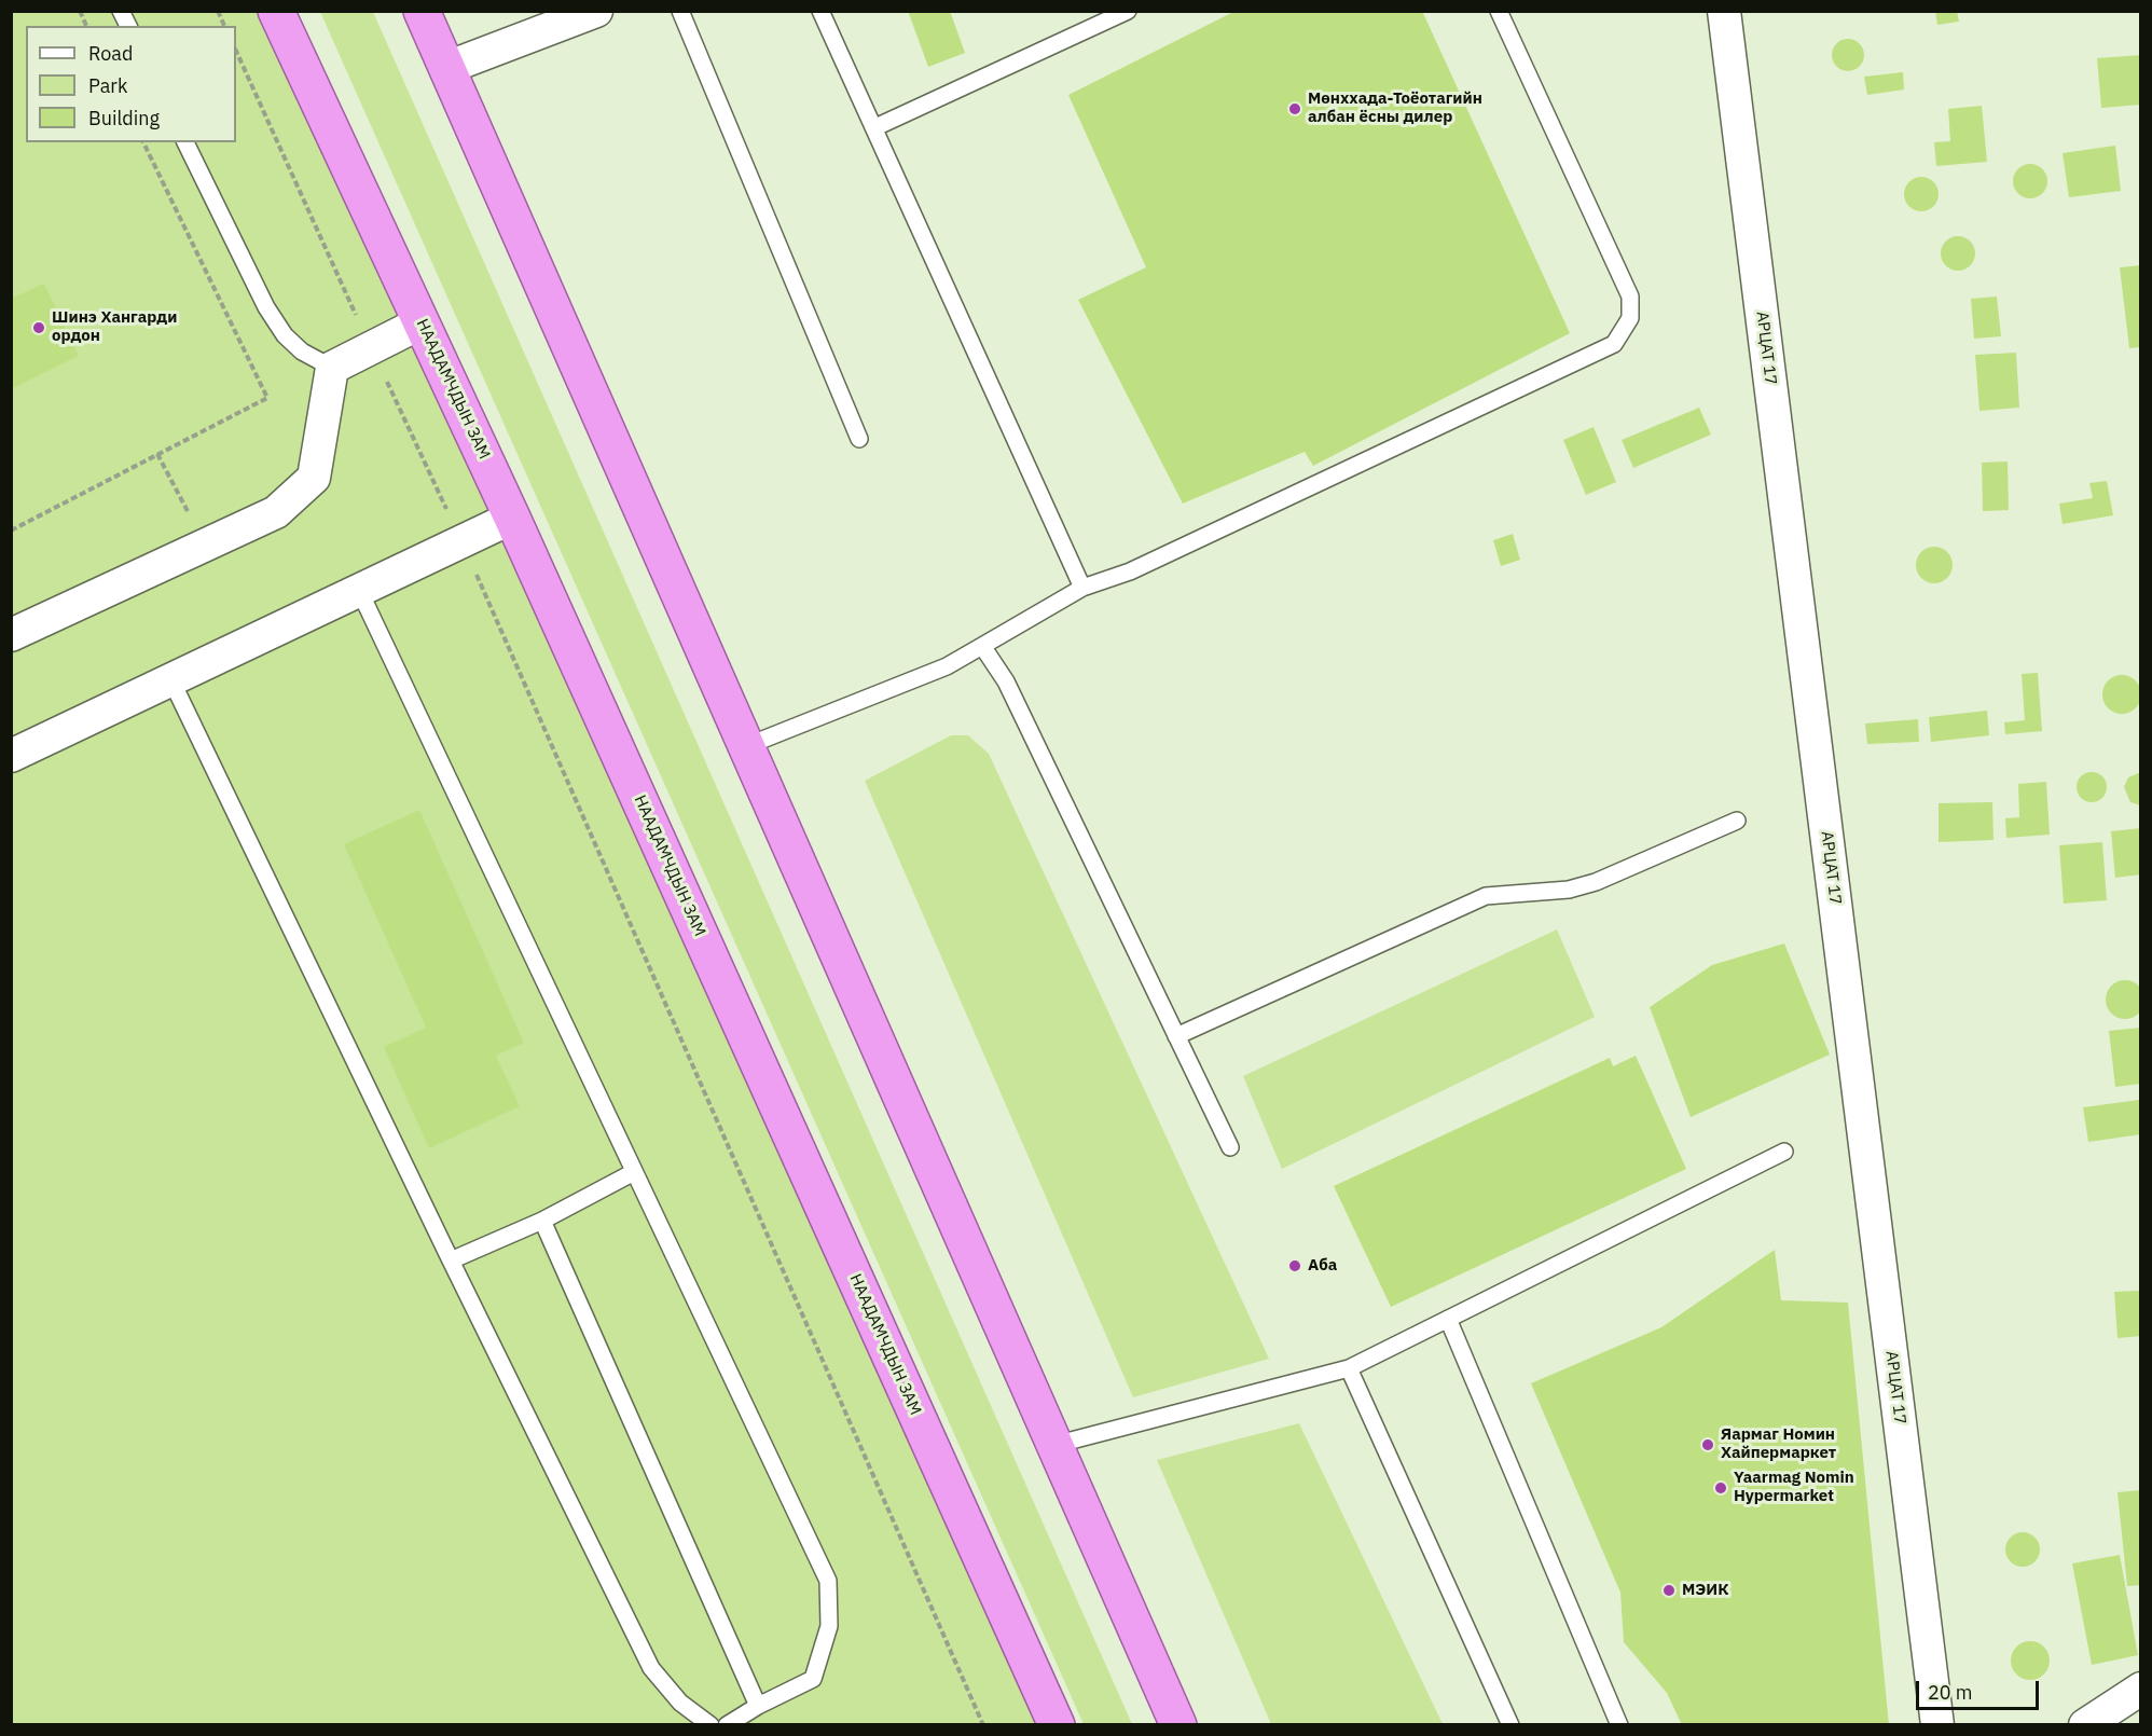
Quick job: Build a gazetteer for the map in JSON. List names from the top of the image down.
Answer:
{
  "streets": {
    "highway": ["НААДАМЧДЫН ЗАМ"],
    "street": ["АРЦАТ 17"]
  },
  "places": [
    "Мөнххада-Тоёотагийн албан ёсны дилер",
    "Шинэ Хангарди ордон",
    "Аба",
    "Яармаг Номин Хайпермаркет",
    "Yaarmag Nomin Hypermarket",
    "МЭИК"
  ],
  "legend": ["Road", "Park", "Building"],
  "scale_bar": "20 m"
}
